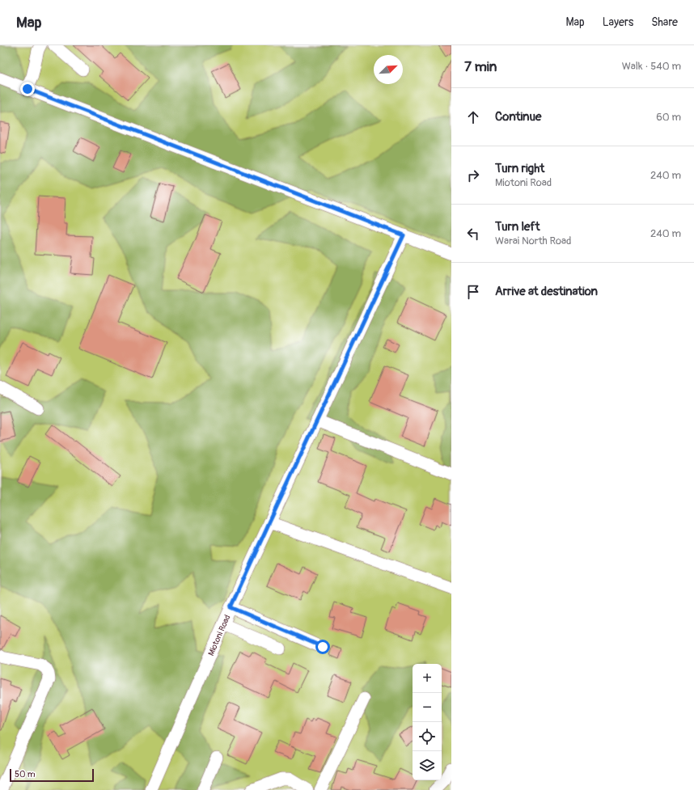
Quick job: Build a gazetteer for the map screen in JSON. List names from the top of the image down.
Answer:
{
  "streets": {
    "street": ["Miotoni Road"]
  },
  "scale_bar": "50 m",
  "north": "top right",
  "page": {
    "header": "Map",
    "nav": ["Map", "Layers", "Share"],
    "heading": ["7 min", "Walk · 540 m"],
    "list": [
      ["Continue", "60 m"],
      ["Turn right", "Miotoni Road", "240 m"],
      ["Turn left", "Warai North Road", "240 m"],
      "Arrive at destination"
    ],
    "map_buttons": ["+", "−"],
    "scale": "50 m"
  }
}
